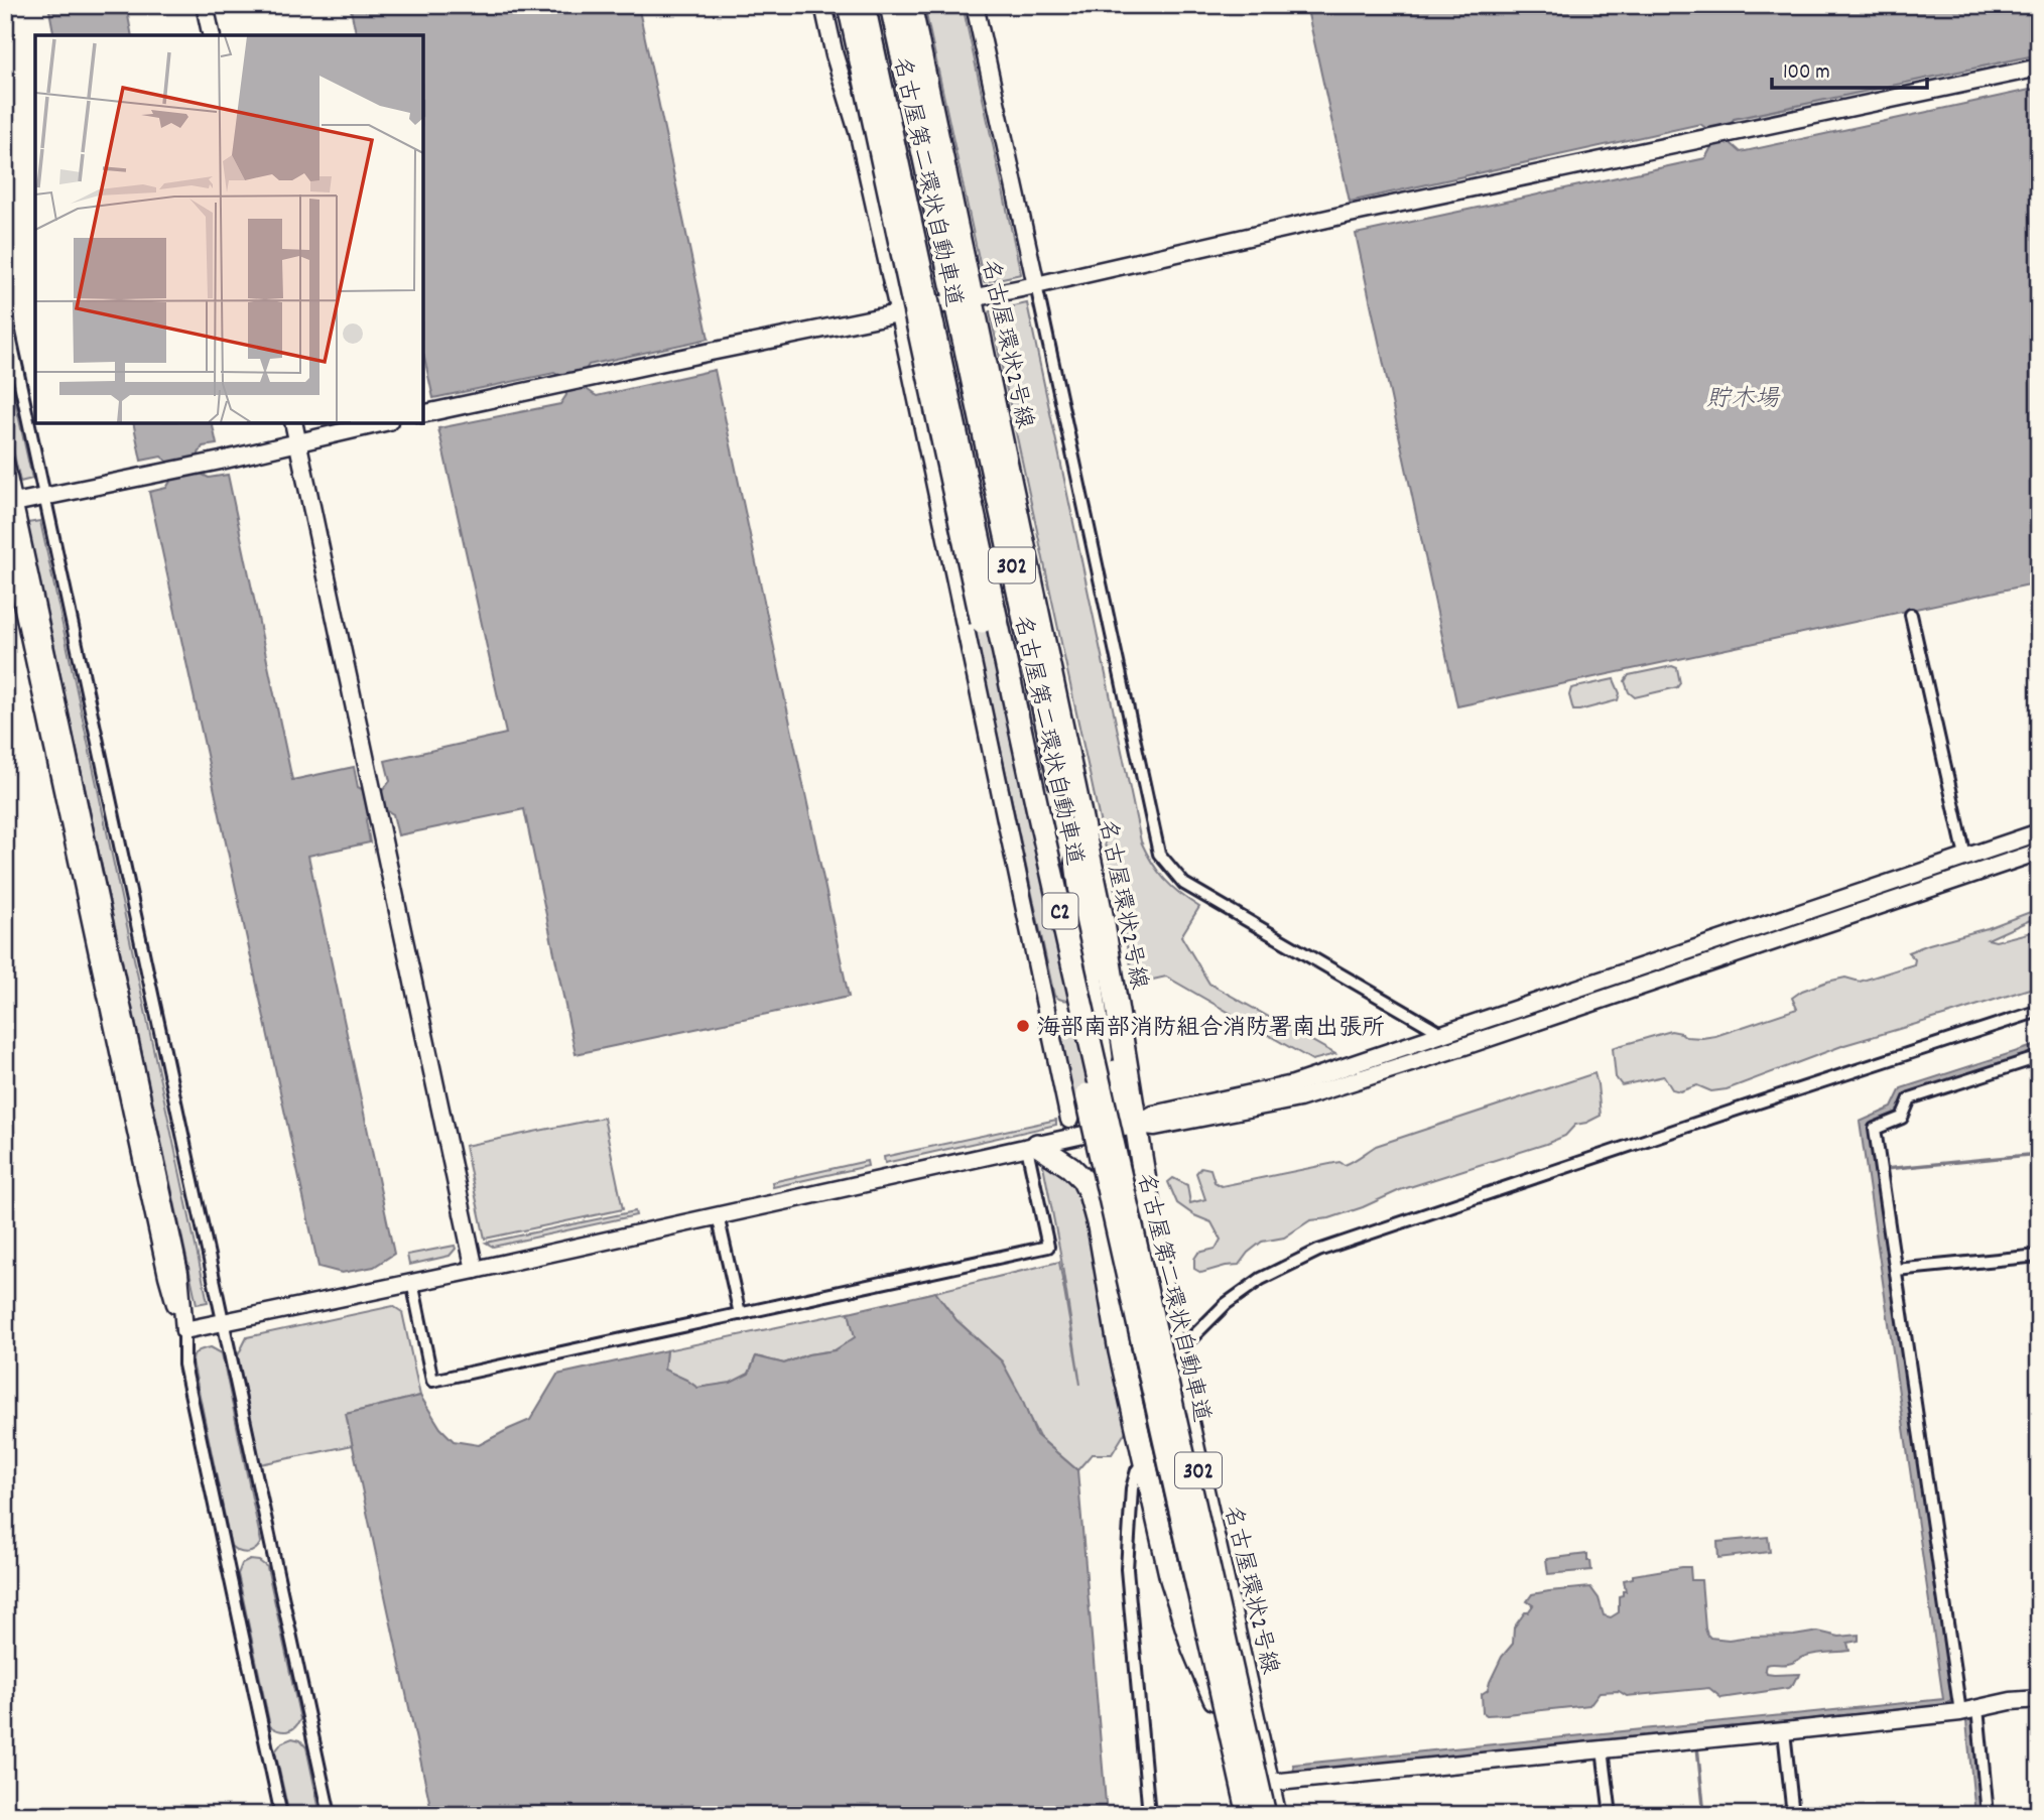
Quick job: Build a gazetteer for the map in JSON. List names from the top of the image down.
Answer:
{
  "streets": {
    "highway": [
      "名古屋第二環状自動車道",
      "名古屋環状2号線",
      "302",
      "C2"
    ]
  },
  "water": ["貯木場"],
  "places": ["海部南部消防組合消防署南出張所"],
  "scale_bar": "100 m"
}
